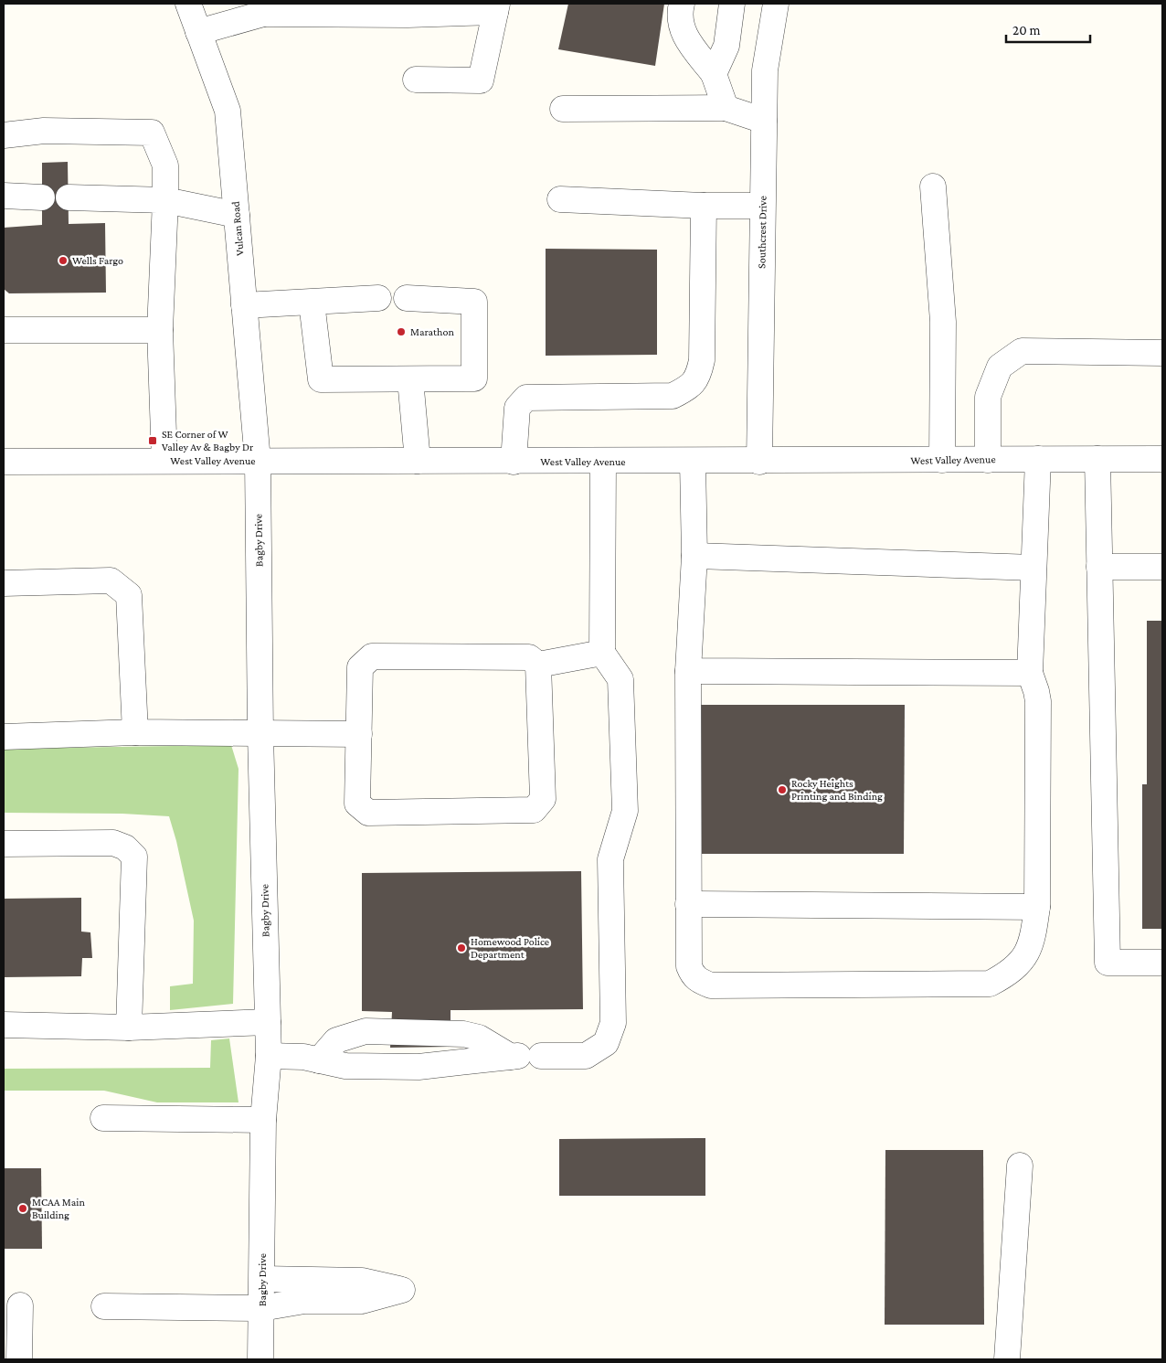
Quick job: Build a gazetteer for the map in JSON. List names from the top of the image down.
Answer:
{
  "streets": {
    "street": [
      "Vulcan Road",
      "Southcrest Drive",
      "West Valley Avenue",
      "Bagby Drive"
    ]
  },
  "crossings": [
    ["Vulcan Road", "West Valley Avenue"],
    ["Vulcan Road", "Bagby Drive"],
    ["Southcrest Drive", "West Valley Avenue"],
    ["West Valley Avenue", "Bagby Drive"]
  ],
  "places": {
    "other": [
      "Wells Fargo",
      "Marathon",
      "Rocky Heights Printing and Binding",
      "Homewood Police Department",
      "MCAA Main Building"
    ],
    "transit": ["SE Corner of W Valley Av & Bagby Dr"]
  },
  "scale_bar": "20 m"
}
